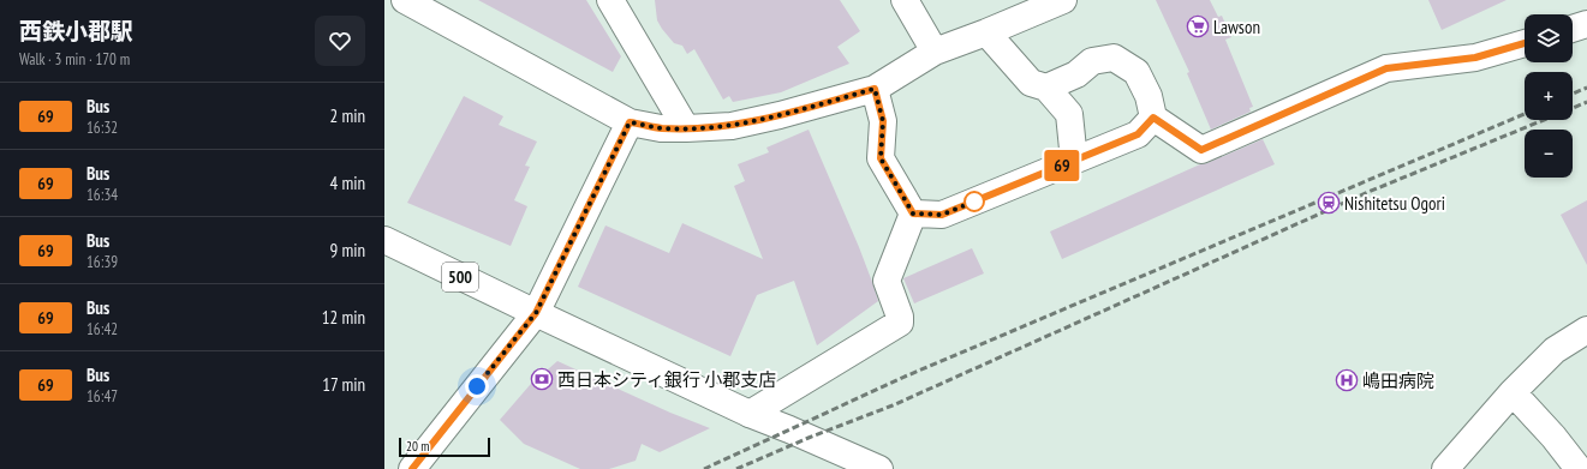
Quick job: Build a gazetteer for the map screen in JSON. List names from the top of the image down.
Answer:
{
  "streets": {
    "main road": ["500"]
  },
  "places": {
    "supermarket": ["Lawson"],
    "station": ["Nishitetsu Ogori"],
    "bank": ["西日本シティ銀行 小郡支店"],
    "hospital": ["嶋田病院"]
  },
  "lines": ["bus line 69"],
  "scale_bar": "20 m",
  "page": {
    "heading": ["西鉄小郡駅", "Walk · 3 min · 170 m"],
    "on_map": "69",
    "map_buttons": ["+", "−"],
    "list": [
      {
        "mark": "69",
        "name": "Bus",
        "note": "16:32",
        "value": "2 min"
      },
      {
        "mark": "69",
        "name": "Bus",
        "note": "16:34",
        "value": "4 min"
      },
      {
        "mark": "69",
        "name": "Bus",
        "note": "16:39",
        "value": "9 min"
      },
      {
        "mark": "69",
        "name": "Bus",
        "note": "16:42",
        "value": "12 min"
      },
      {
        "mark": "69",
        "name": "Bus",
        "note": "16:47",
        "value": "17 min"
      }
    ],
    "scale": "20 m"
  }
}
